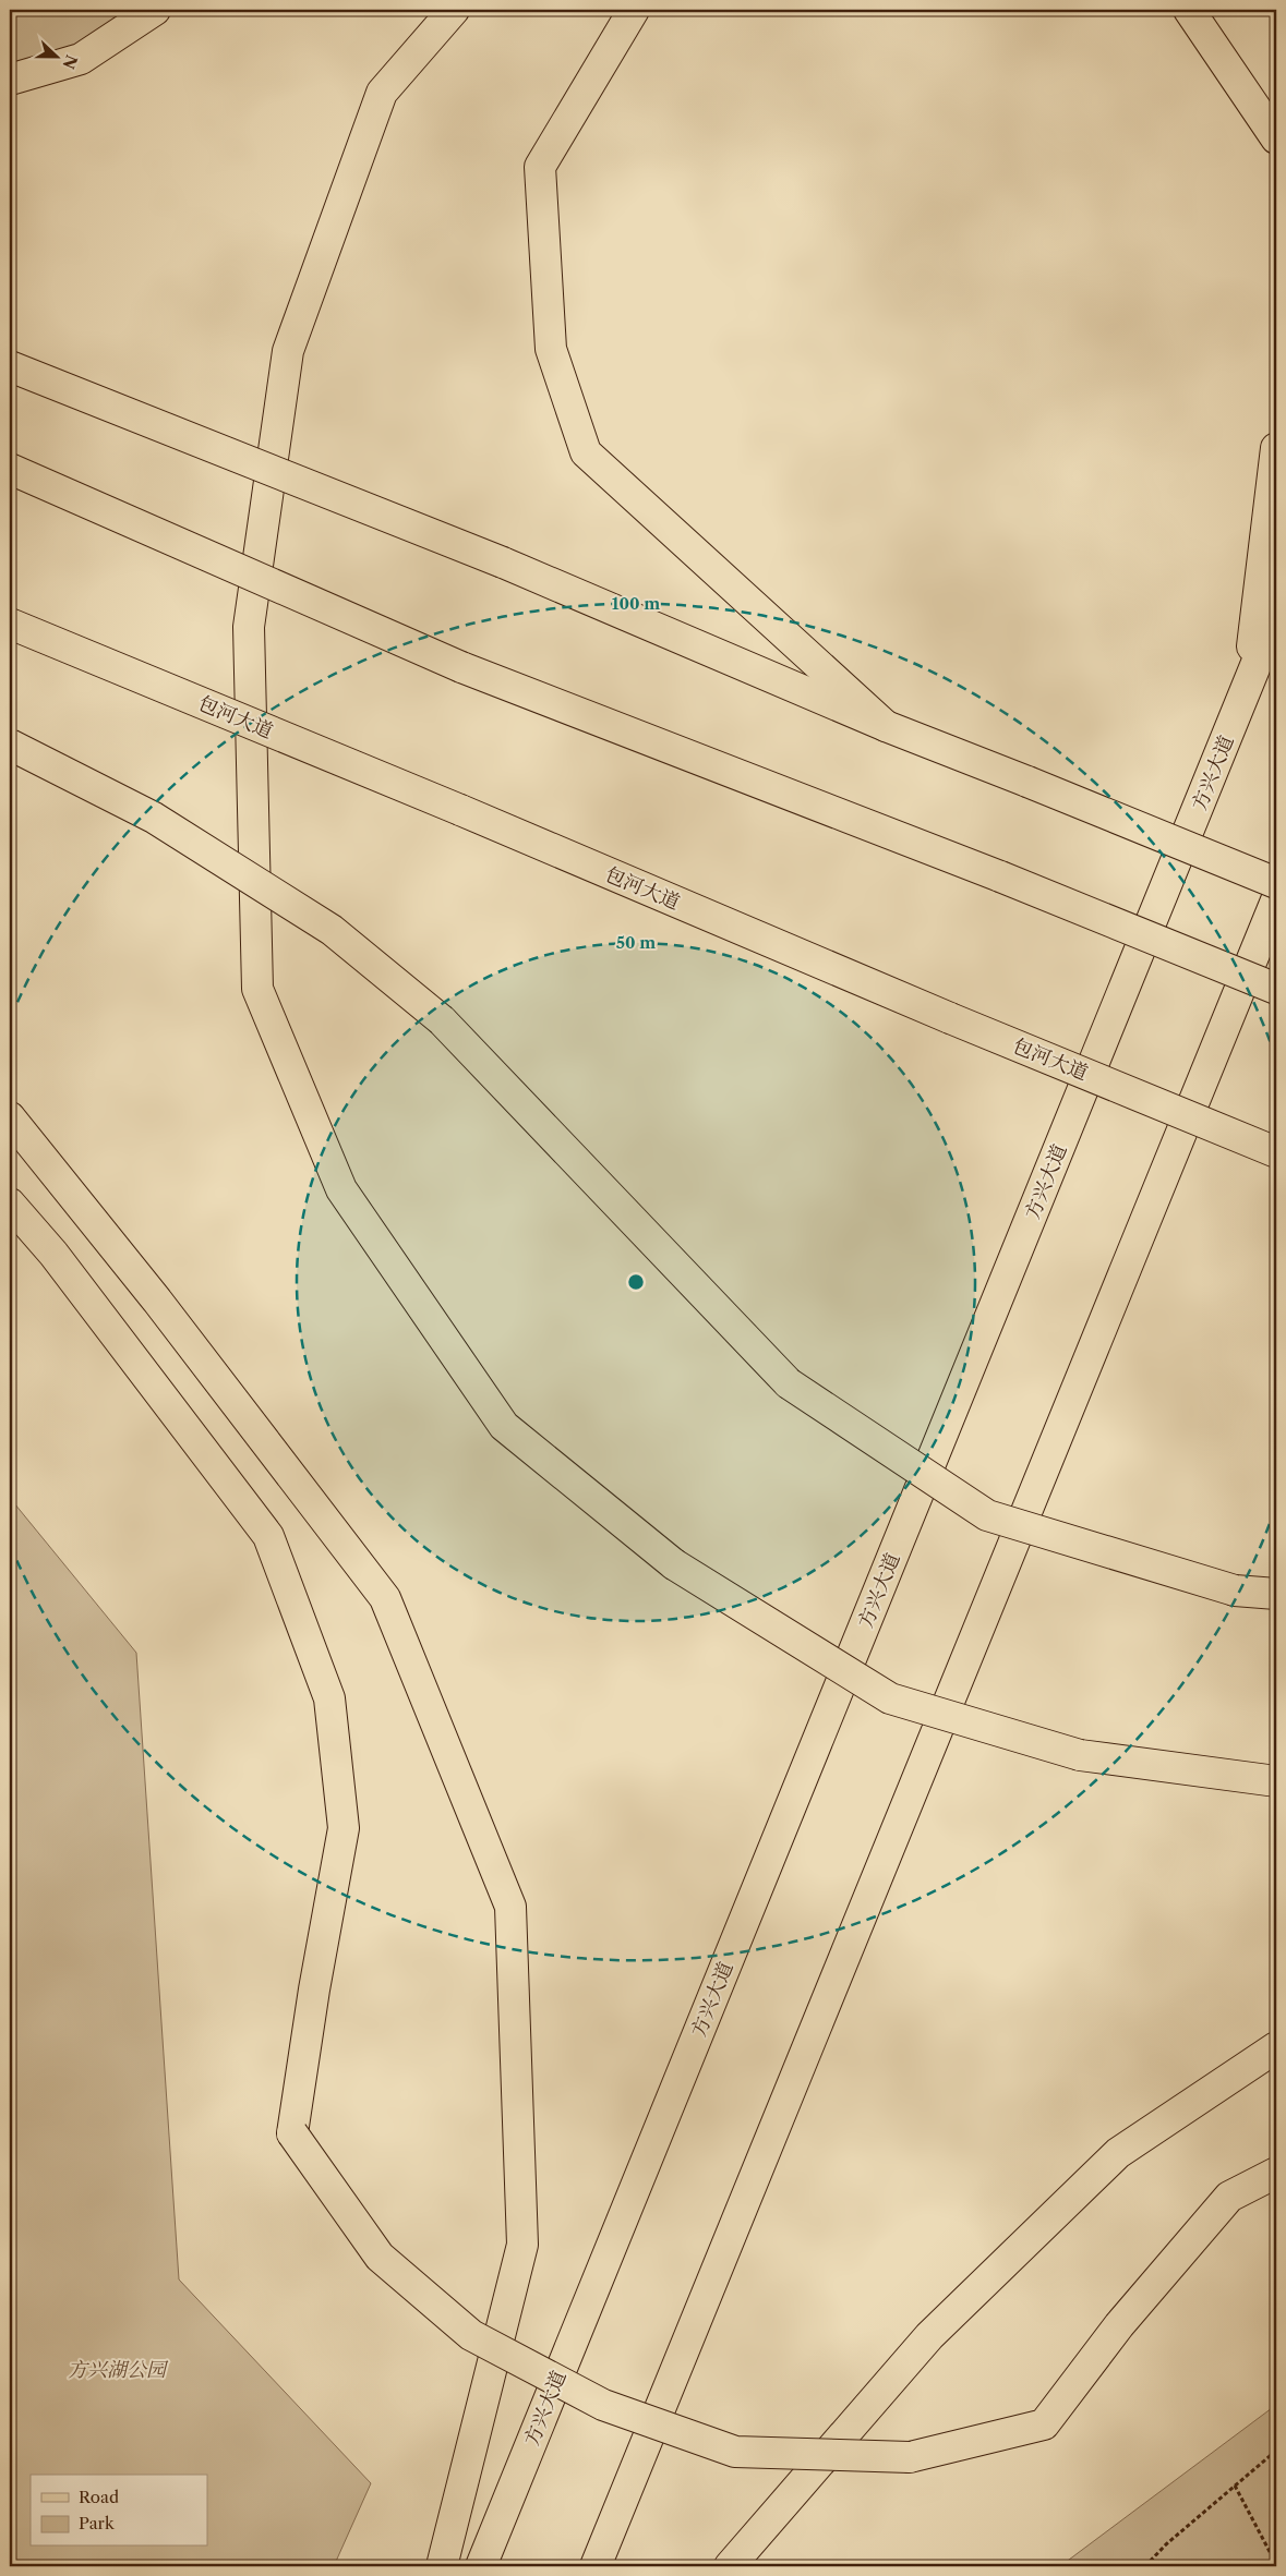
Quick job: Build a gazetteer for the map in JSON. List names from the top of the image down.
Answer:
{
  "streets": {
    "main road": ["包河大道", "方兴大道"]
  },
  "parks": ["方兴湖公园"],
  "legend": ["Road", "Park"],
  "north": "right",
  "rings": ["100 m", "50 m"]
}
